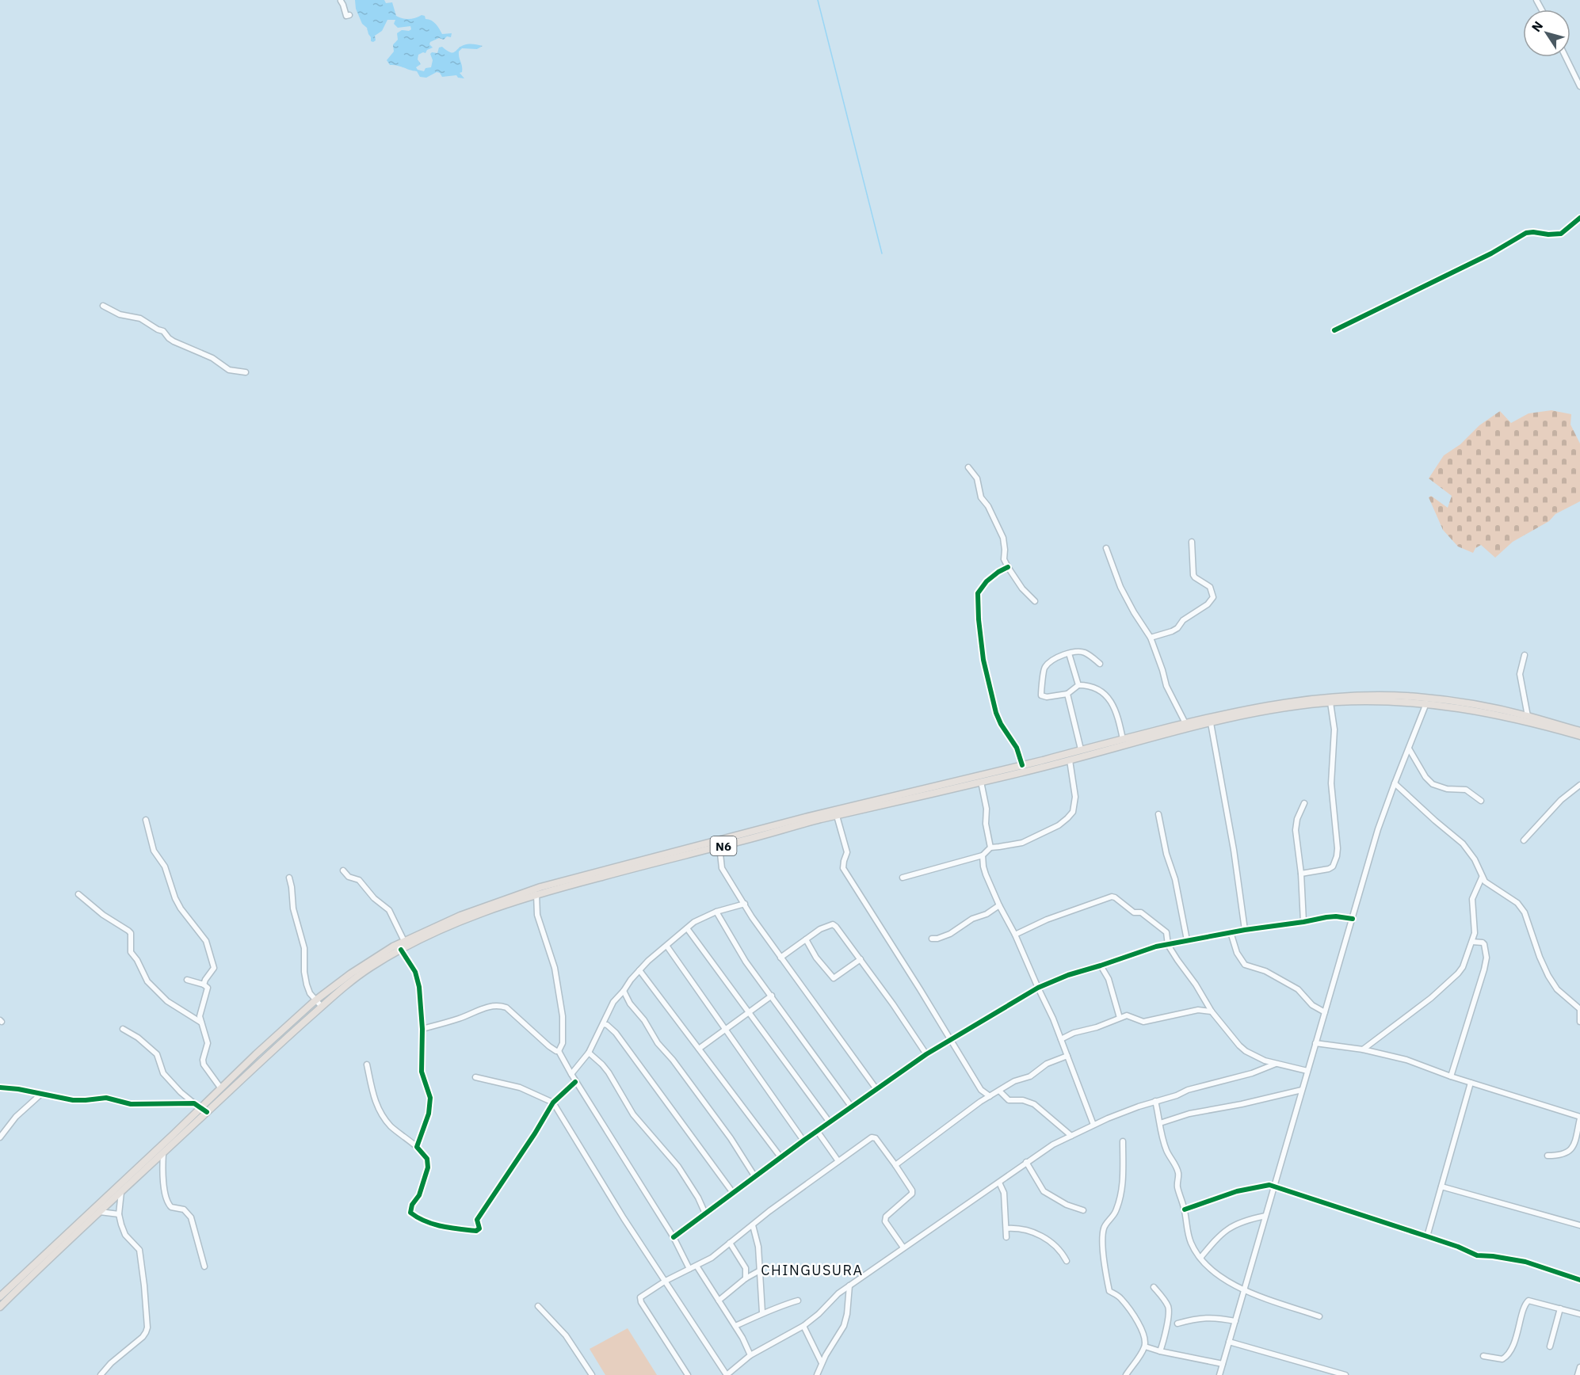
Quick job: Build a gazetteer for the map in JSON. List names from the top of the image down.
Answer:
{
  "streets": {
    "highway": ["N6"]
  },
  "districts": ["CHINGUSURA"],
  "north": "top left"
}
